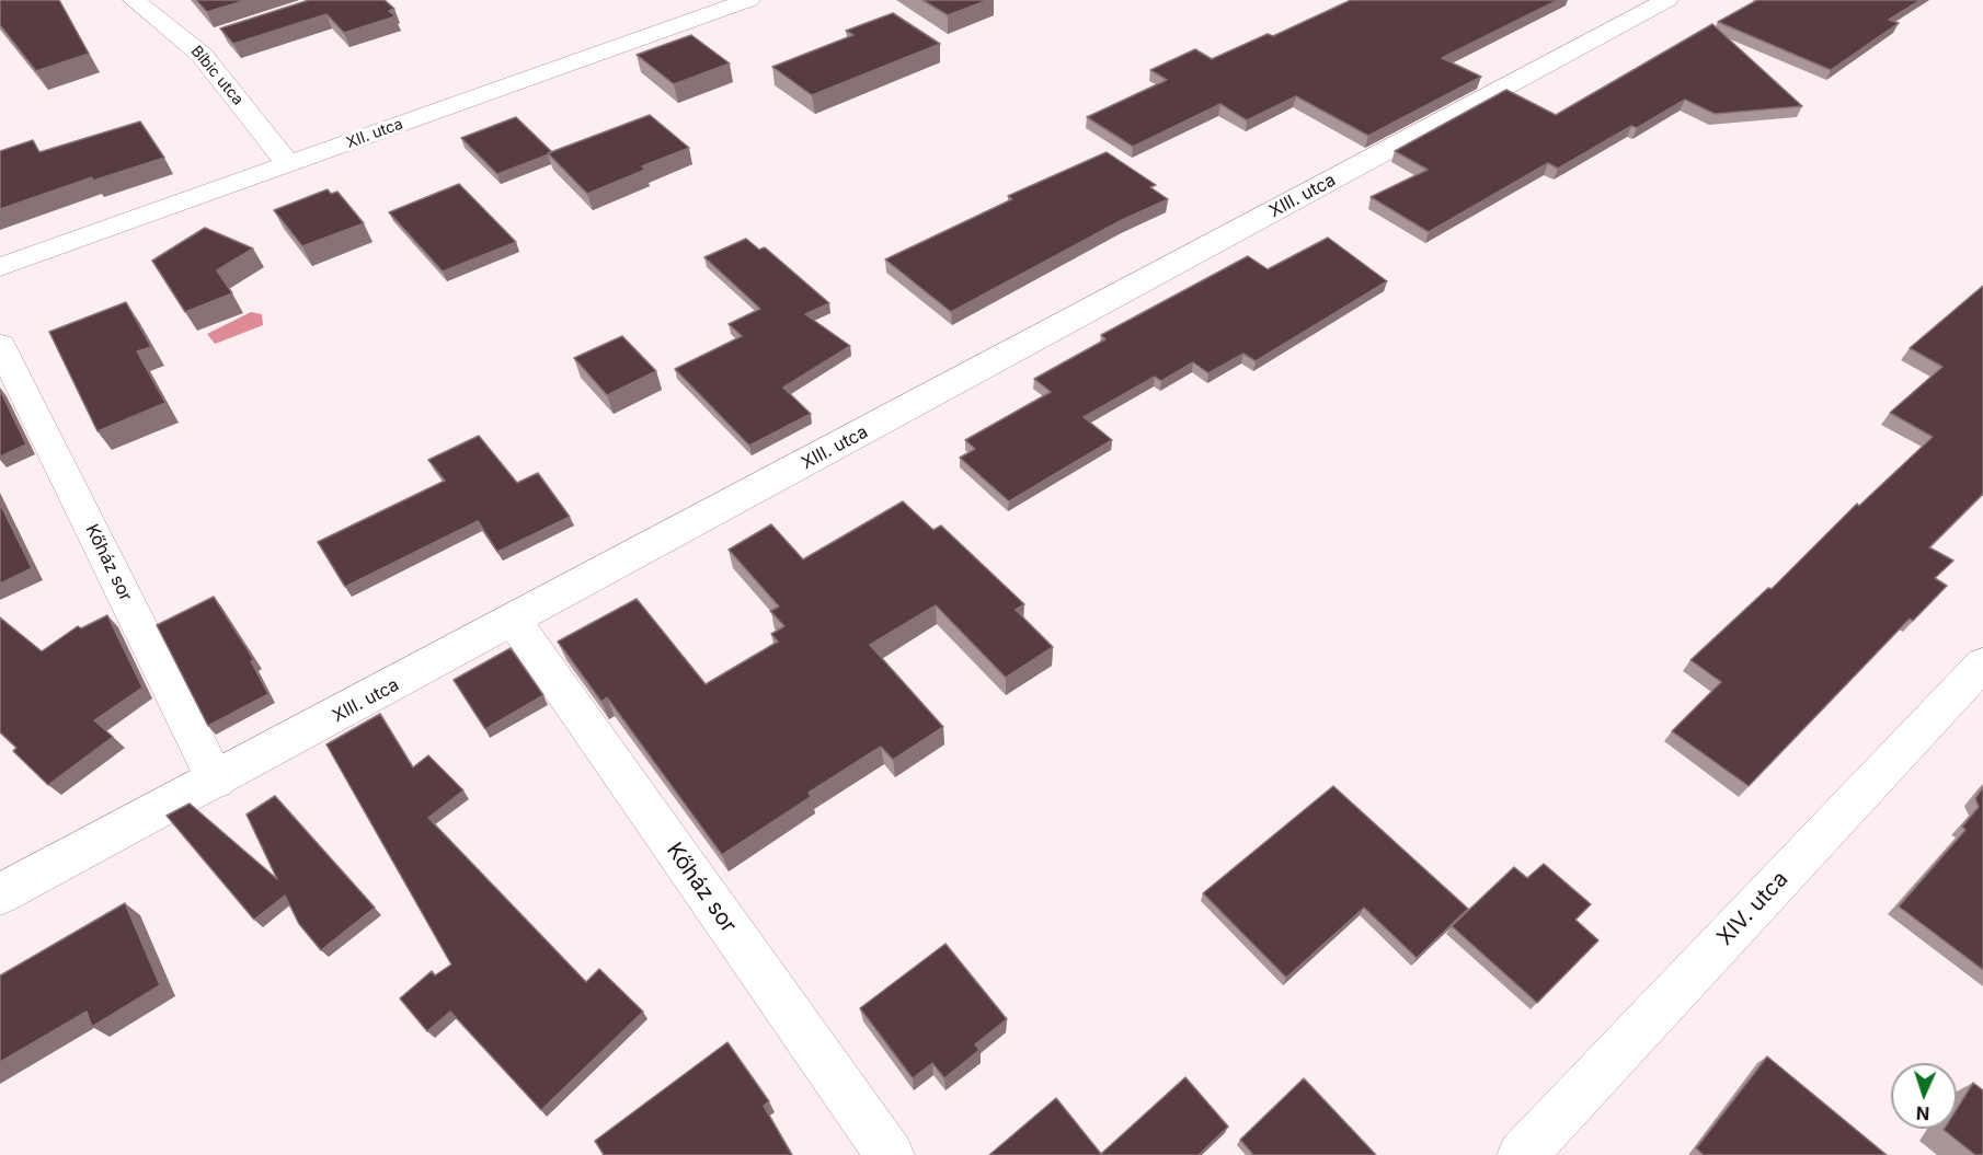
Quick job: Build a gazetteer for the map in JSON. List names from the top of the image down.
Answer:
{
  "streets": {
    "street": [
      "Bíbic utca",
      "XII. utca",
      "XIII. utca",
      "Kőház sor",
      "XIV. utca"
    ]
  },
  "crossings": [
    ["Bíbic utca", "XII. utca"],
    ["XIII. utca", "Kőház sor"]
  ],
  "north": "bottom"
}
